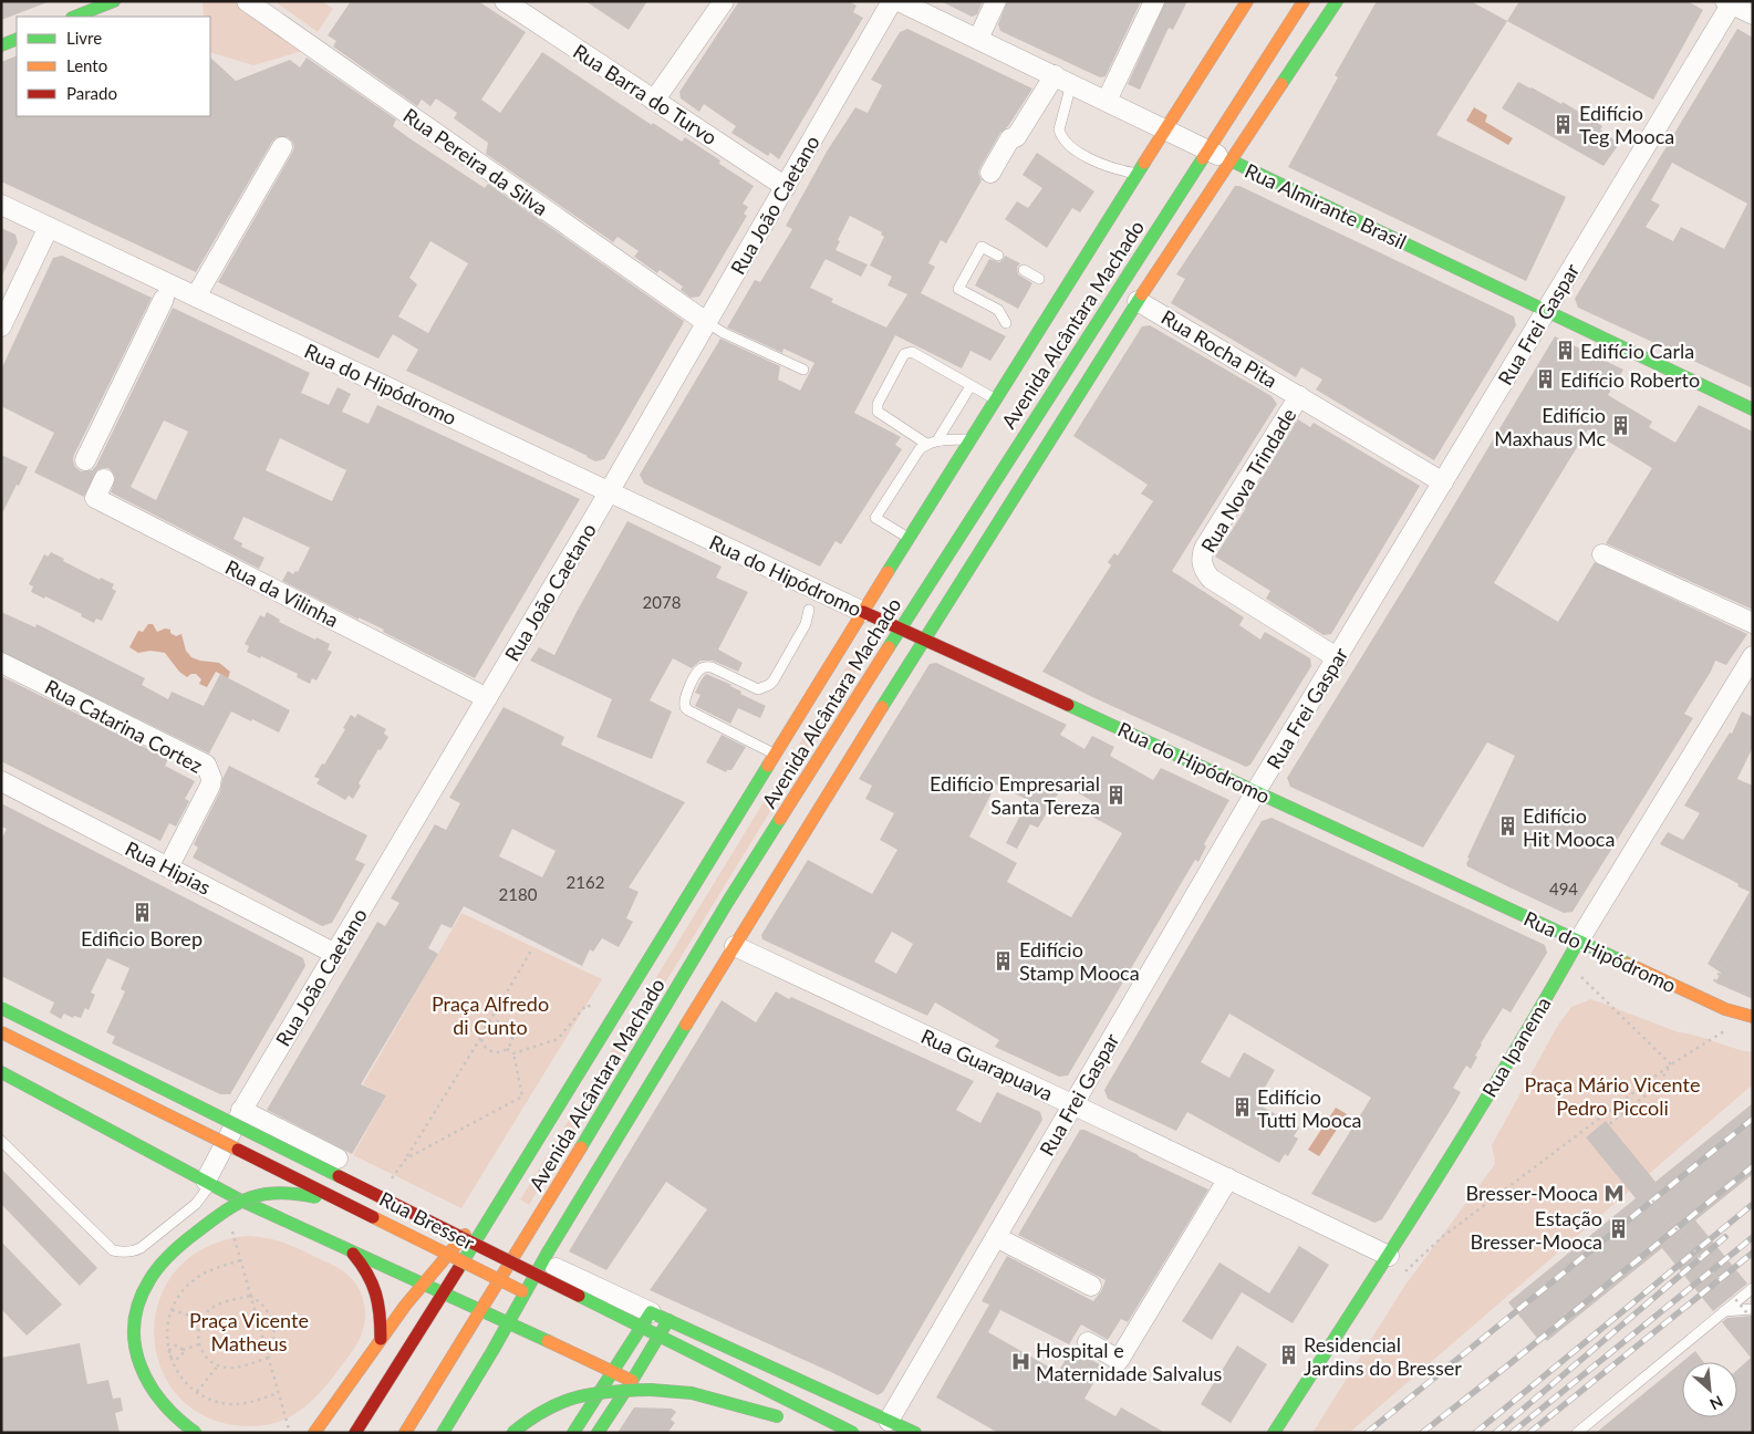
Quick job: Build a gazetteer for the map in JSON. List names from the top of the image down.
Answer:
{
  "streets": {
    "main road": [
      "Rua Almirante Brasil",
      "Avenida Alcântara Machado",
      "Rua do Hipódromo",
      "Rua Ipanema",
      "Rua Bresser"
    ],
    "street": [
      "Rua Barra do Turvo",
      "Rua Pereira da Silva",
      "Rua João Caetano",
      "Rua Frei Gaspar",
      "Rua Rocha Pita",
      "Rua Nova Trindade",
      "Rua da Vilinha",
      "Rua Catarina Cortez",
      "Rua Hipias",
      "Rua Guarapuava"
    ]
  },
  "crossings": [
    ["Rua Barra do Turvo", "Rua João Caetano"],
    ["Rua Pereira da Silva", "Rua João Caetano"],
    ["Rua João Caetano", "Rua do Hipódromo"],
    ["Rua João Caetano", "Rua da Vilinha"],
    ["Rua João Caetano", "Rua Hipias"],
    ["Rua João Caetano", "Rua Bresser"],
    ["Rua Almirante Brasil", "Avenida Alcântara Machado"],
    ["Rua Almirante Brasil", "Rua Frei Gaspar"],
    ["Avenida Alcântara Machado", "Rua do Hipódromo"],
    ["Avenida Alcântara Machado", "Rua Bresser"],
    ["Rua Frei Gaspar", "Rua Rocha Pita"],
    ["Rua Frei Gaspar", "Rua do Hipódromo"],
    ["Rua Frei Gaspar", "Rua Nova Trindade"],
    ["Rua Frei Gaspar", "Rua Guarapuava"],
    ["Rua Rocha Pita", "Rua Nova Trindade"],
    ["Rua do Hipódromo", "Rua Ipanema"],
    ["Rua Catarina Cortez", "Rua Hipias"],
    ["Rua Ipanema", "Rua Guarapuava"]
  ],
  "parks": ["Praça Alfredo di Cunto", "Praça Mário Vicente Pedro Piccoli", "Praça Vicente Matheus"],
  "places": {
    "building": [
      "Edifício Teg Mooca",
      "Edifício Carla",
      "Edifício Roberto",
      "Edifício Maxhaus Mc",
      "Edifício Empresarial Santa Tereza",
      "Edifício Hit Mooca",
      "Edifìcio Borep",
      "Edifício Stamp Mooca",
      "Edifício Tutti Mooca",
      "Estação Bresser-Mooca",
      "Residencial Jardins do Bresser"
    ],
    "metro station": ["Bresser-Mooca"],
    "hospital": ["Hospital e Maternidade Salvalus"]
  },
  "house_numbers": [
    "2078",
    "2162",
    "494",
    "2180"
  ],
  "legend": ["Livre", "Lento", "Parado"],
  "north": "bottom right"
}
